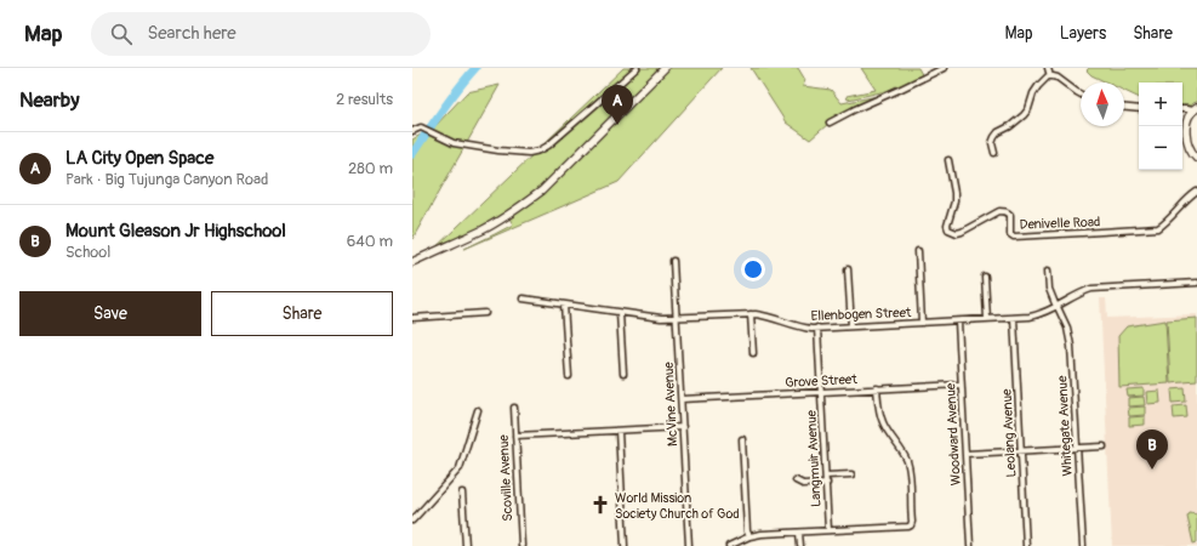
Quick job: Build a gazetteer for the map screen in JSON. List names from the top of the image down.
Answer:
{
  "streets": {
    "street": [
      "Denivelle Road",
      "Ellenbogen Street",
      "Grove Street",
      "McVine Avenue",
      "Whitegate Avenue",
      "Leolang Avenue",
      "Woodward Avenue",
      "Langmuir Avenue",
      "Scoville Avenue"
    ]
  },
  "crossings": [
    ["Ellenbogen Street", "McVine Avenue"],
    ["Ellenbogen Street", "Whitegate Avenue"],
    ["Ellenbogen Street", "Leolang Avenue"],
    ["Ellenbogen Street", "Woodward Avenue"],
    ["Ellenbogen Street", "Langmuir Avenue"],
    ["Grove Street", "McVine Avenue"],
    ["Grove Street", "Woodward Avenue"],
    ["Grove Street", "Langmuir Avenue"]
  ],
  "places": {
    "church": ["World Mission Society Church of God"]
  },
  "north": "top",
  "page": {
    "header": "Map",
    "search": "Search here",
    "nav": ["Map", "Layers", "Share"],
    "heading": ["Nearby", "2 results"],
    "map_buttons": ["+", "−"],
    "pins": ["A", "B"],
    "list": [
      {
        "mark": "A",
        "name": "LA City Open Space",
        "note": "Park · Big Tujunga Canyon Road",
        "value": "280 m"
      },
      {
        "mark": "B",
        "name": "Mount Gleason Jr Highschool",
        "note": "School",
        "value": "640 m"
      }
    ],
    "buttons": ["Save", "Share"]
  }
}
